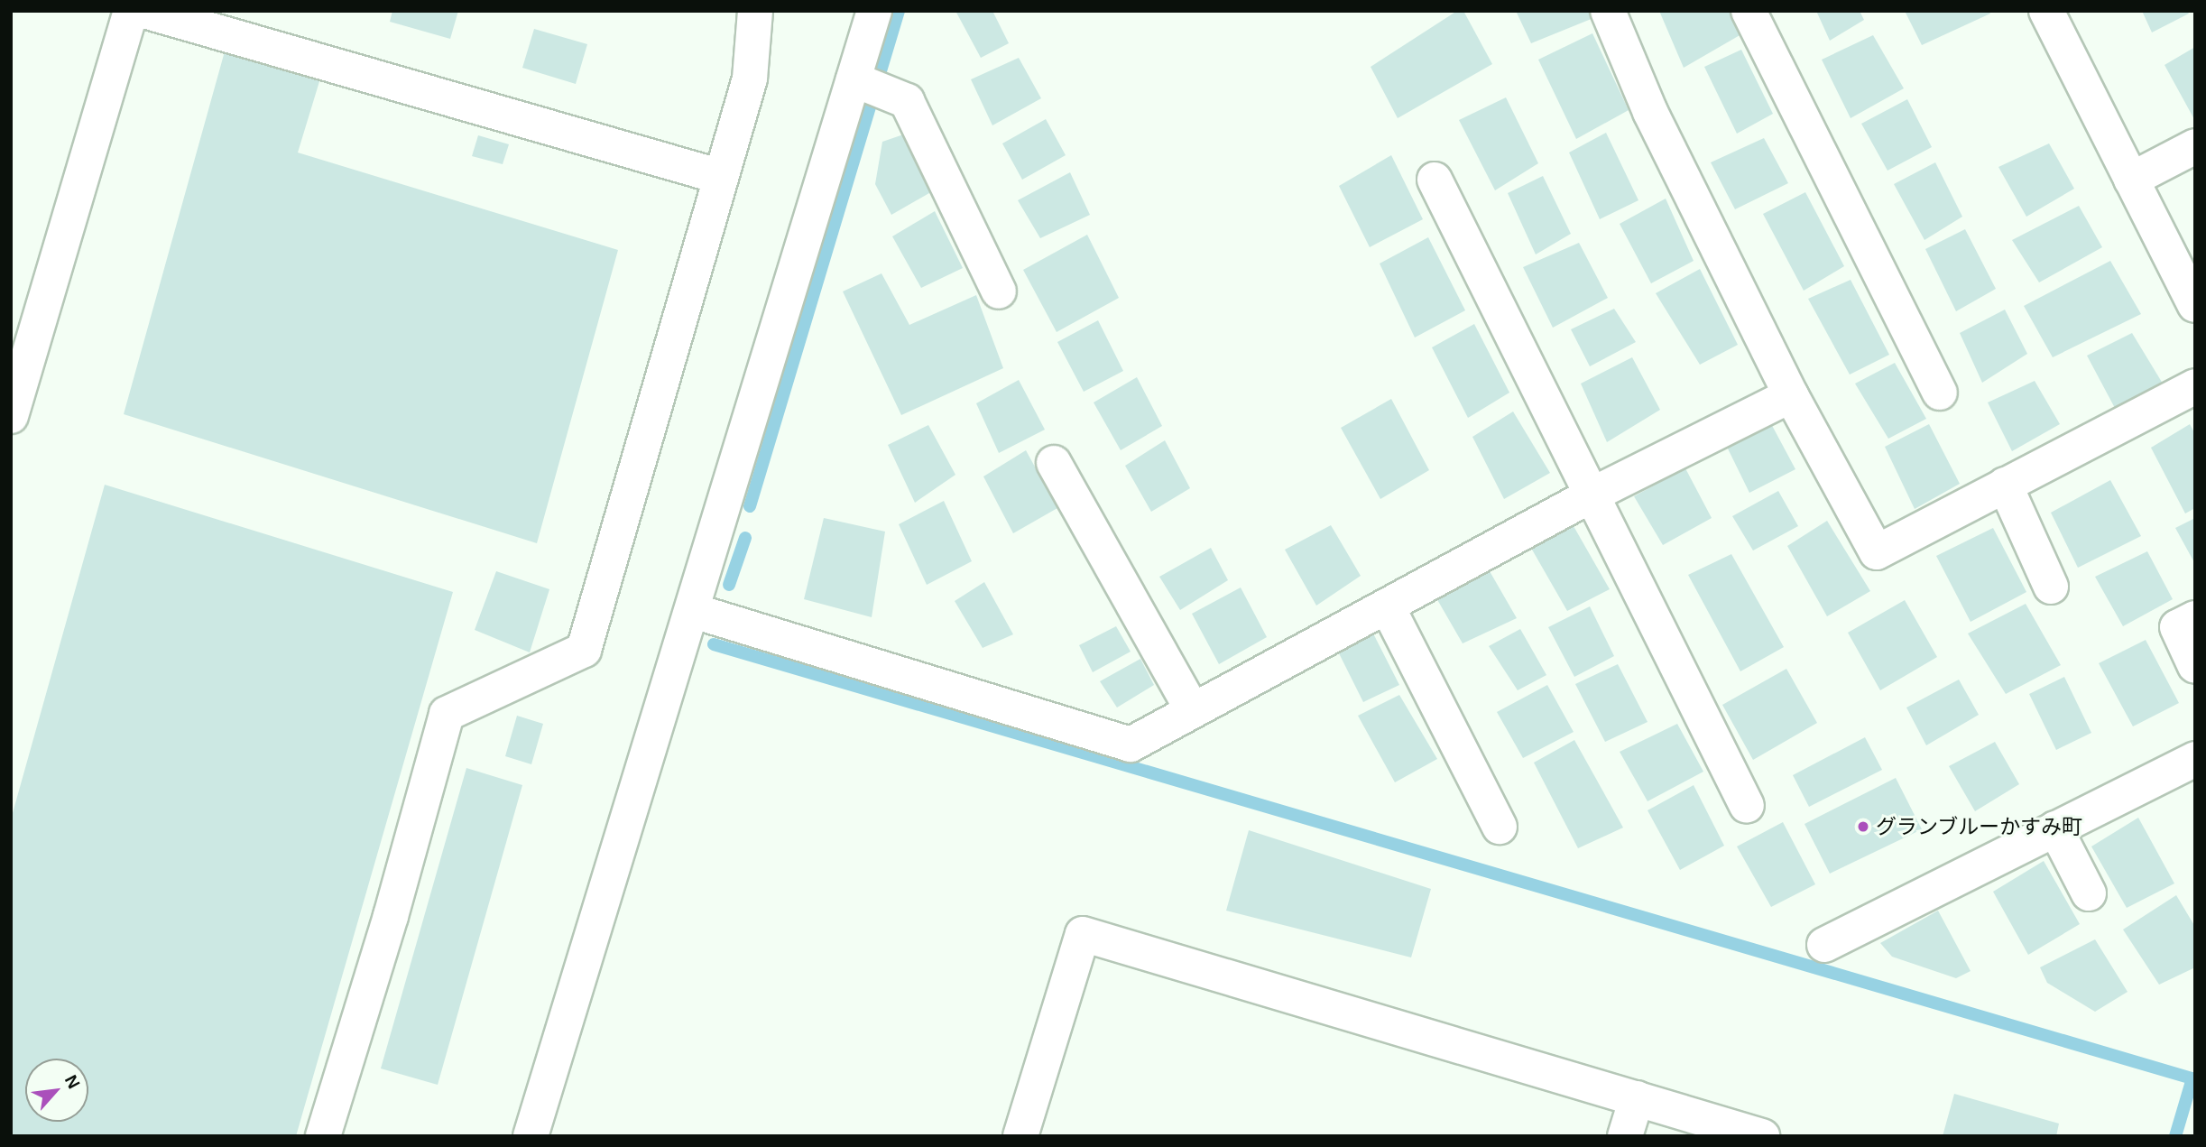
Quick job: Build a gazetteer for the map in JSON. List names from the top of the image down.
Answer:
{
  "places": ["グランブルーかすみ町"],
  "north": "top right"
}
